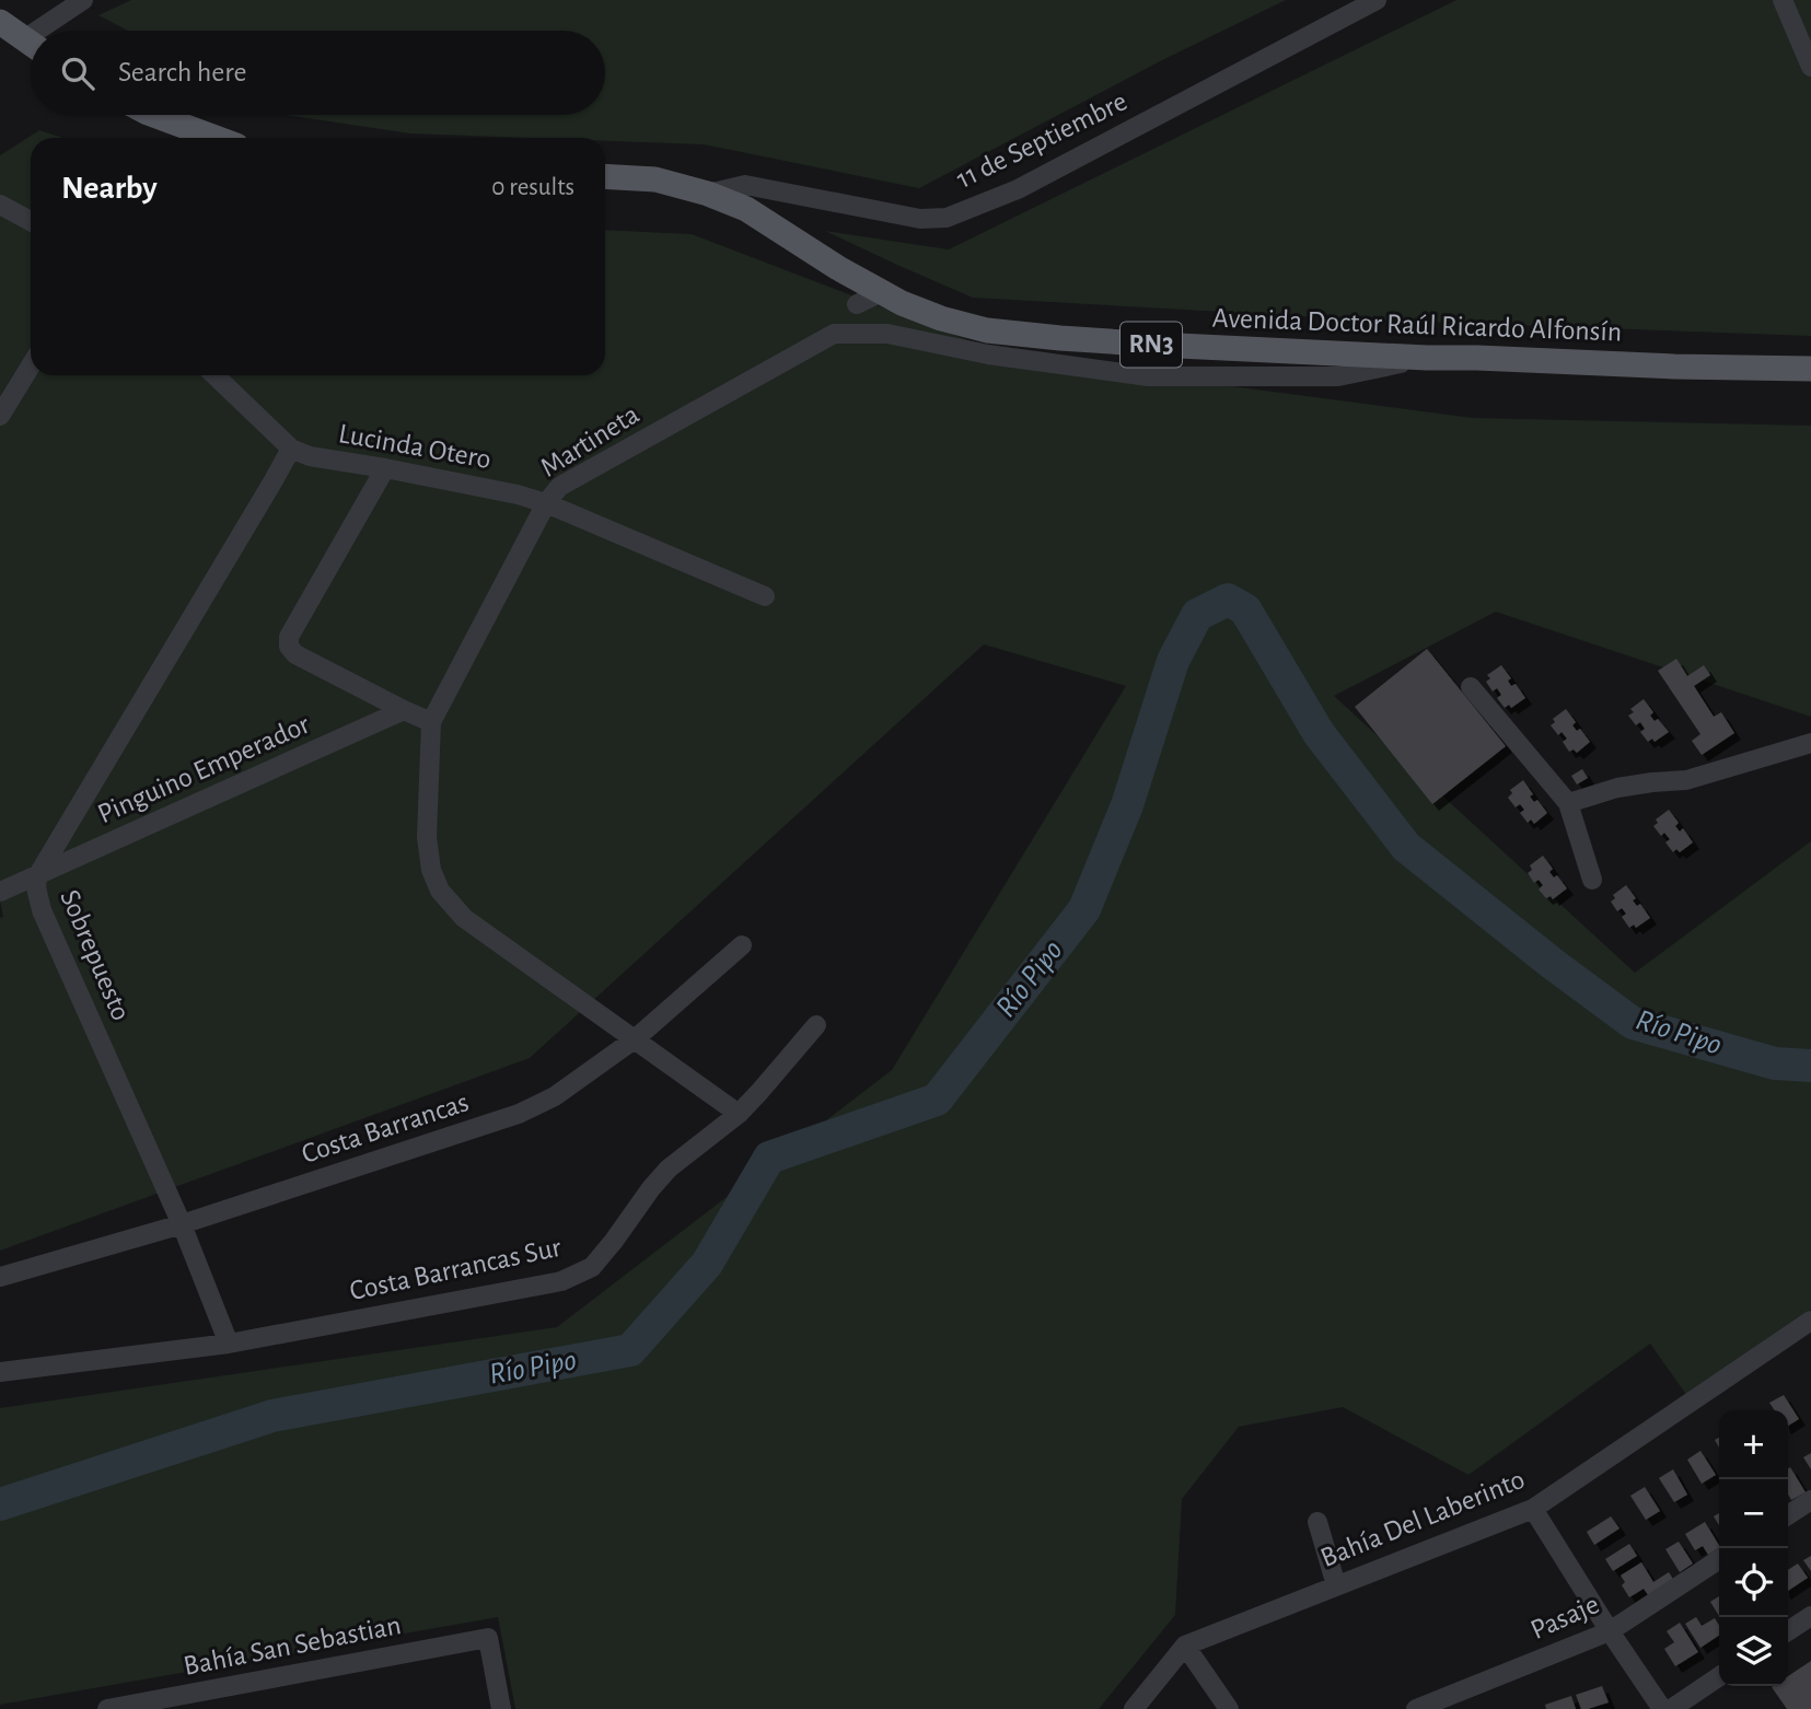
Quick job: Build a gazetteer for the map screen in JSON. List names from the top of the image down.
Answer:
{
  "streets": {
    "main road": ["Avenida Doctor Raúl Ricardo Alfonsín", "RN3"],
    "street": [
      "11 de Septiembre",
      "Martineta",
      "Lucinda Otero",
      "Pinguino Emperador",
      "Sobrepuesto",
      "Costa Barrancas",
      "Costa Barrancas Sur",
      "Bahía Del Laberinto",
      "Pasaje",
      "Bahía San Sebastian"
    ]
  },
  "crossings": [
    ["11 de Septiembre", "Avenida Doctor Raúl Ricardo Alfonsín"],
    ["Avenida Doctor Raúl Ricardo Alfonsín", "Martineta"],
    ["Martineta", "Lucinda Otero"],
    ["Martineta", "Costa Barrancas"],
    ["Martineta", "Costa Barrancas Sur"],
    ["Lucinda Otero", "Sobrepuesto"],
    ["Pinguino Emperador", "Sobrepuesto"],
    ["Sobrepuesto", "Costa Barrancas"],
    ["Sobrepuesto", "Costa Barrancas Sur"]
  ],
  "water": ["Río Pipo"],
  "page": {
    "search": "Search here",
    "heading": ["Nearby", "0 results"],
    "map_buttons": ["+", "−"]
  }
}
